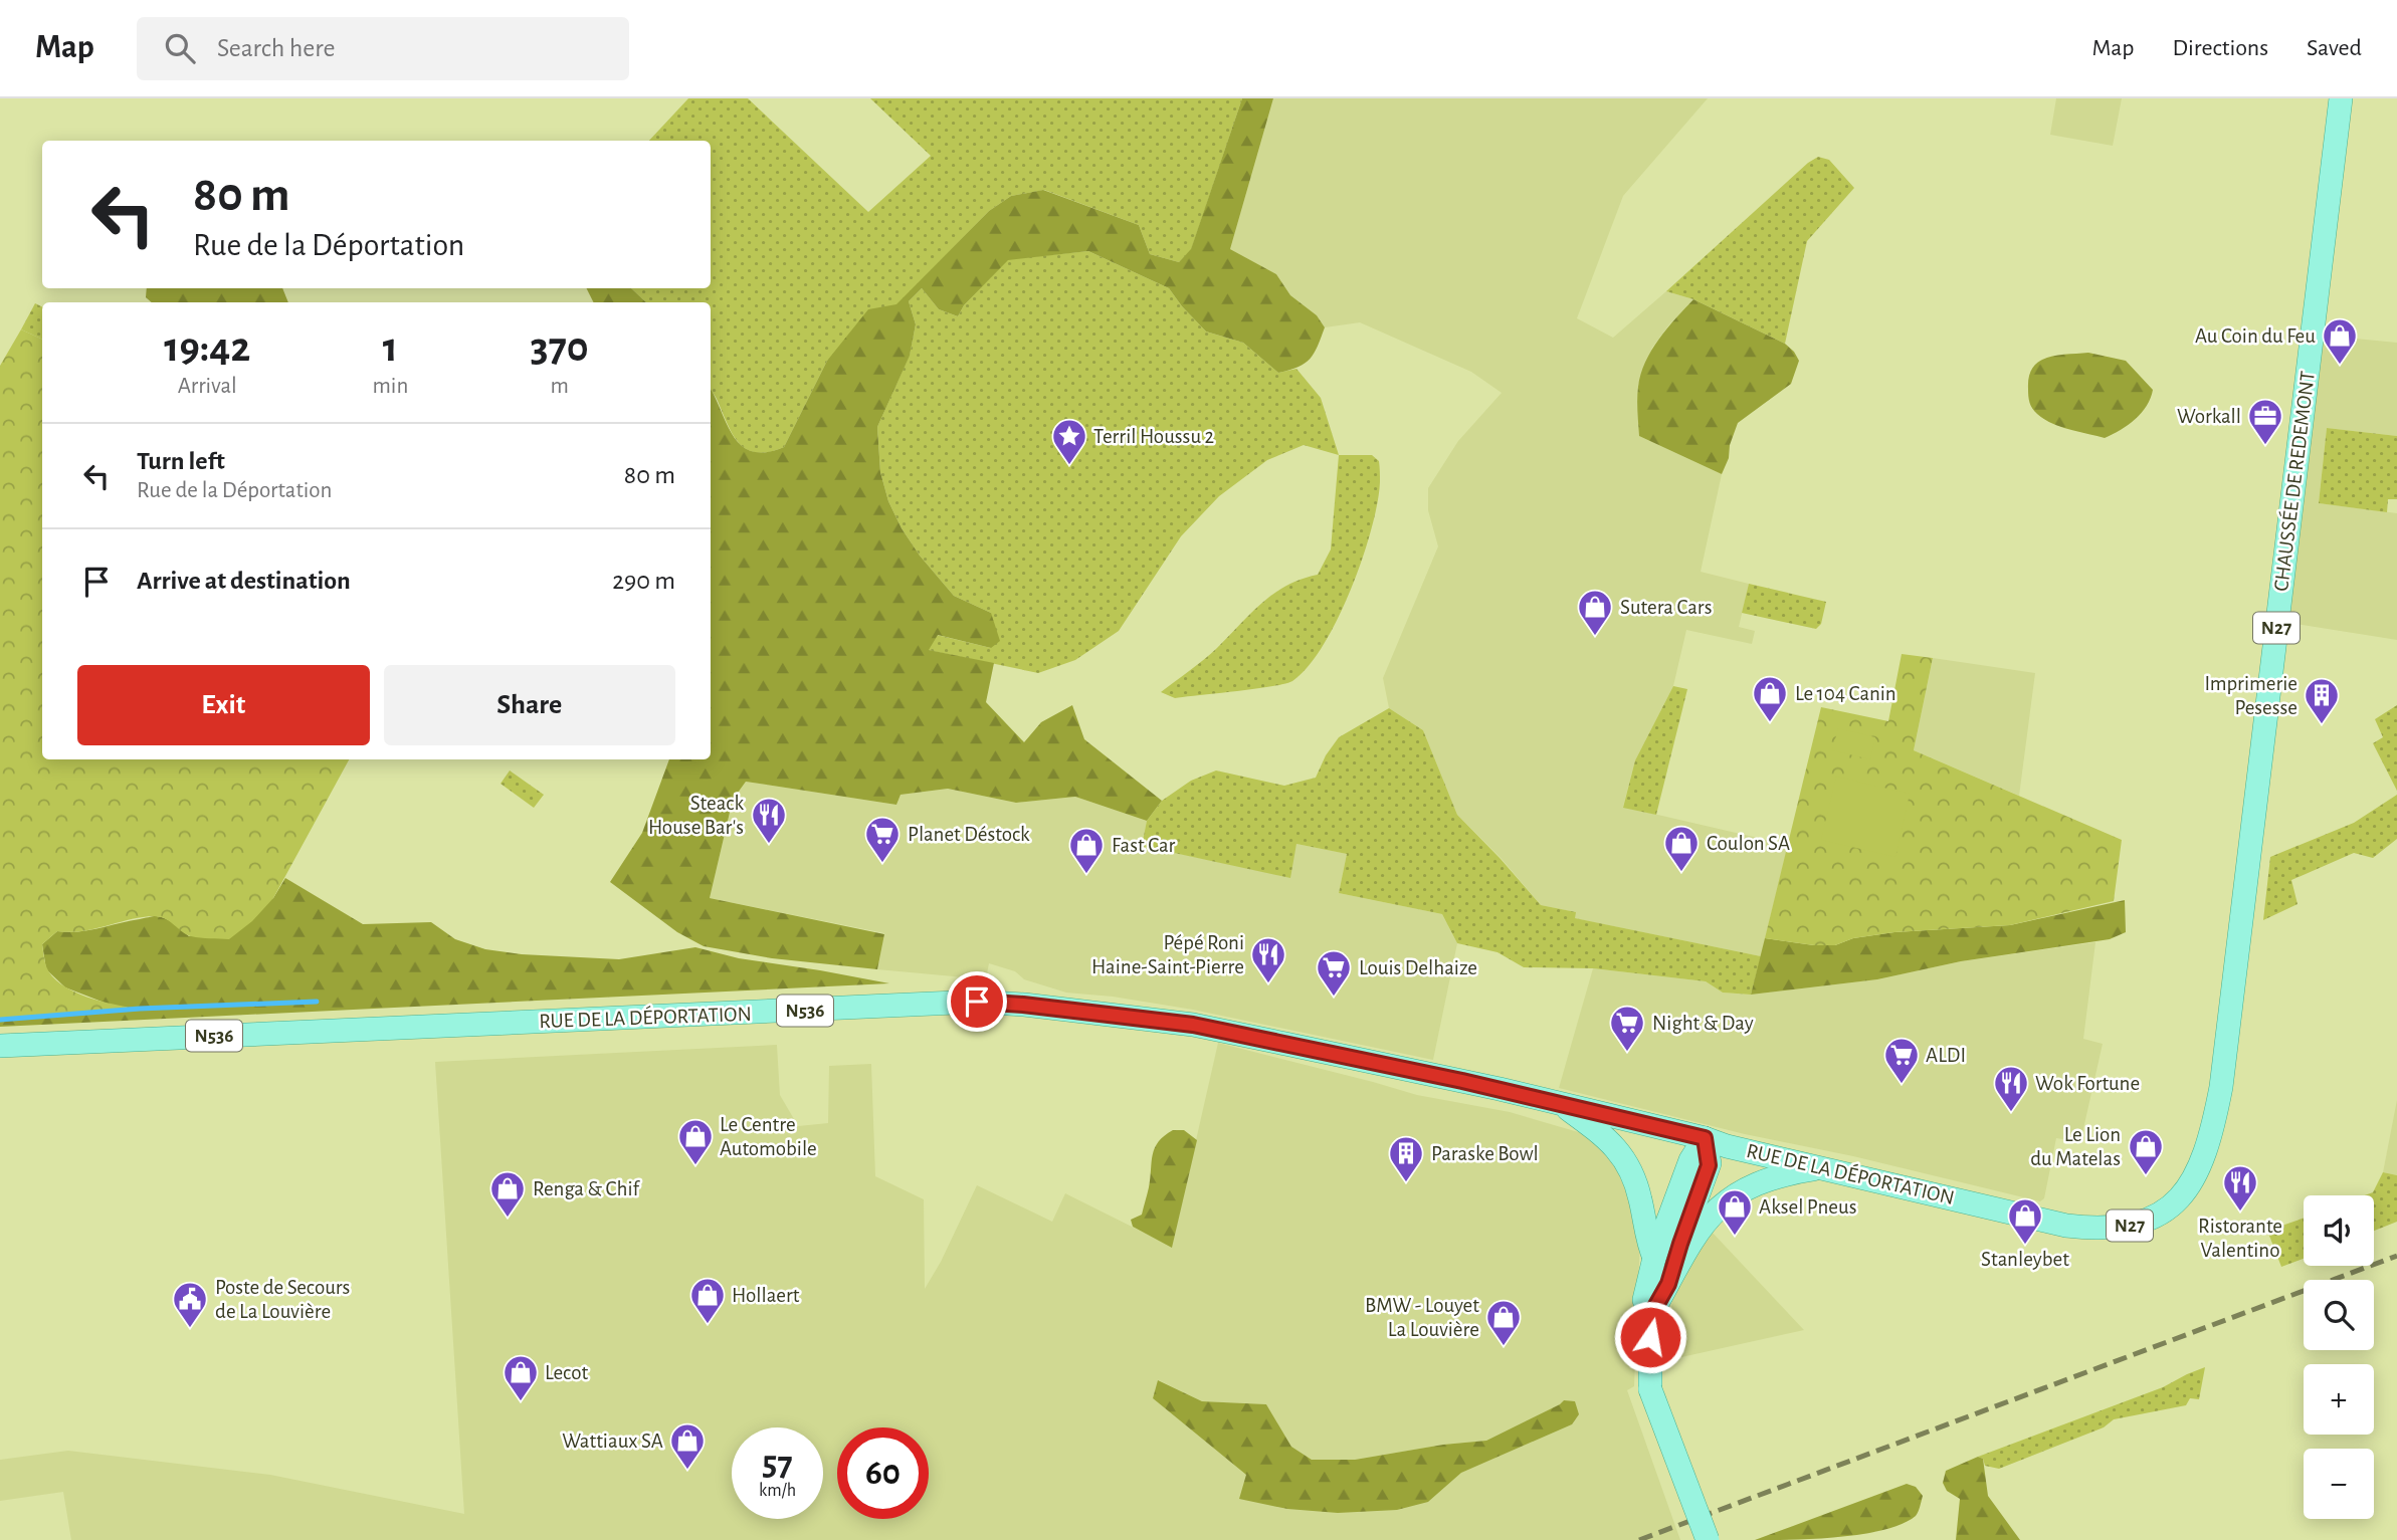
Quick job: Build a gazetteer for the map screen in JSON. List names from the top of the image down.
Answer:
{
  "streets": {
    "main road": [
      "CHAUSSÉE DE REDEMONT",
      "N27",
      "N536",
      "RUE DE LA DÉPORTATION"
    ]
  },
  "crossings": [
    ["CHAUSSÉE DE REDEMONT", "RUE DE LA DÉPORTATION"],
    ["N27", "RUE DE LA DÉPORTATION"]
  ],
  "places": {
    "shop": [
      "Au Coin du Feu",
      "Sutera Cars",
      "Le 104 Canin",
      "Coulon SA",
      "Fast Car",
      "Le Centre Automobile",
      "Le Lion du Matelas",
      "Renga & Chif",
      "Aksel Pneus",
      "Stanleybet",
      "Hollaert",
      "BMW - Louyet La Louvière",
      "Lecot",
      "Wattiaux SA"
    ],
    "office": ["Workall"],
    "place": ["Terril Houssu 2"],
    "building": ["Imprimerie Pesesse", "Paraske Bowl"],
    "restaurant": [
      "Steack House Bar's",
      "Pépé Roni Haine-Saint-Pierre",
      "Wok Fortune",
      "Ristorante Valentino"
    ],
    "supermarket": [
      "Planet Déstock",
      "Louis Delhaize",
      "Night & Day",
      "ALDI"
    ],
    "public building": ["Poste de Secours de La Louvière"]
  },
  "page": {
    "header": "Map",
    "search": "Search here",
    "nav": ["Map", "Directions", "Saved"],
    "turn": ["80 m", "Rue de la Déportation"],
    "eta": [
      "19:42",
      "Arrival",
      "1",
      "min",
      "370",
      "m"
    ],
    "list": [
      {
        "name": "Turn left",
        "note": "Rue de la Déportation",
        "value": "80 m"
      },
      {
        "name": "Arrive at destination",
        "value": "290 m"
      }
    ],
    "buttons": ["Exit", "Share"],
    "map_buttons": ["+", "−"],
    "speed": "57 km/h",
    "limit": "60"
  }
}
